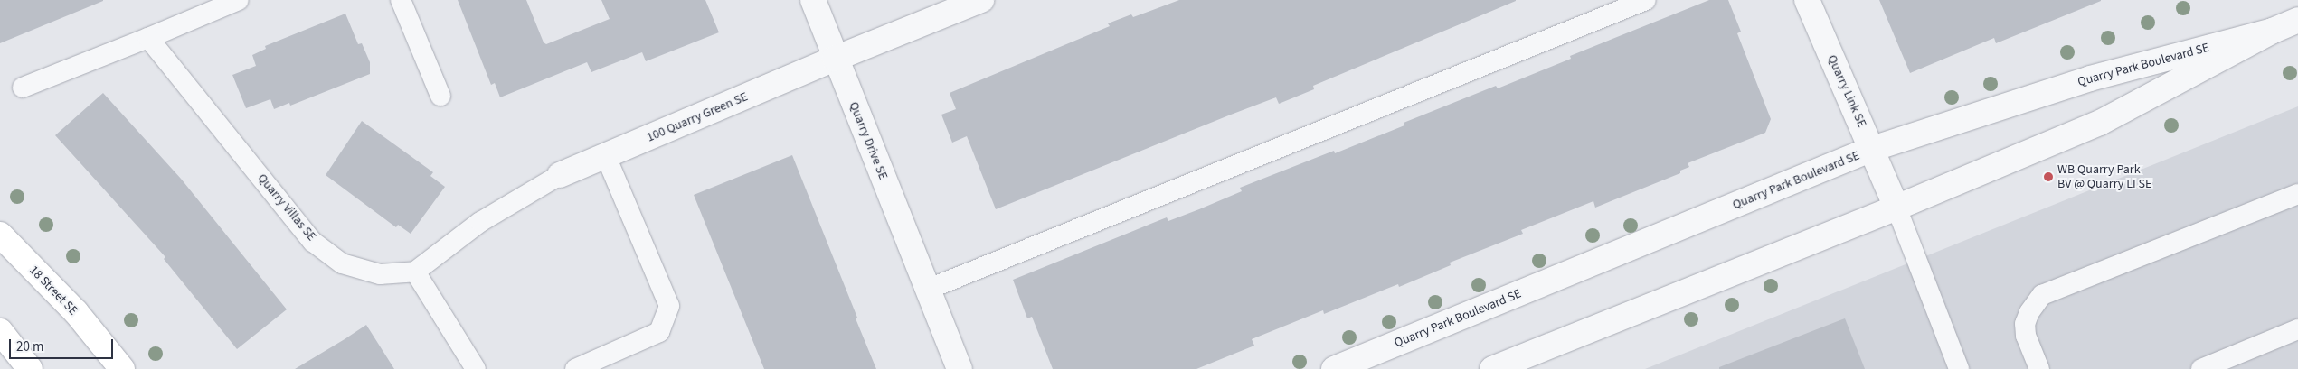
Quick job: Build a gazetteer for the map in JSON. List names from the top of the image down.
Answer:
{
  "streets": {
    "main road": ["18 Street SE"],
    "street": [
      "Quarry Park Boulevard SE",
      "Quarry Link SE",
      "100 Quarry Green SE",
      "Quarry Drive SE"
    ],
    "lane": ["Quarry Villas SE"]
  },
  "crossings": [
    ["Quarry Park Boulevard SE", "Quarry Link SE"],
    ["100 Quarry Green SE", "Quarry Drive SE"]
  ],
  "places": ["WB Quarry Park BV @ Quarry LI SE"],
  "scale_bar": "20 m"
}
